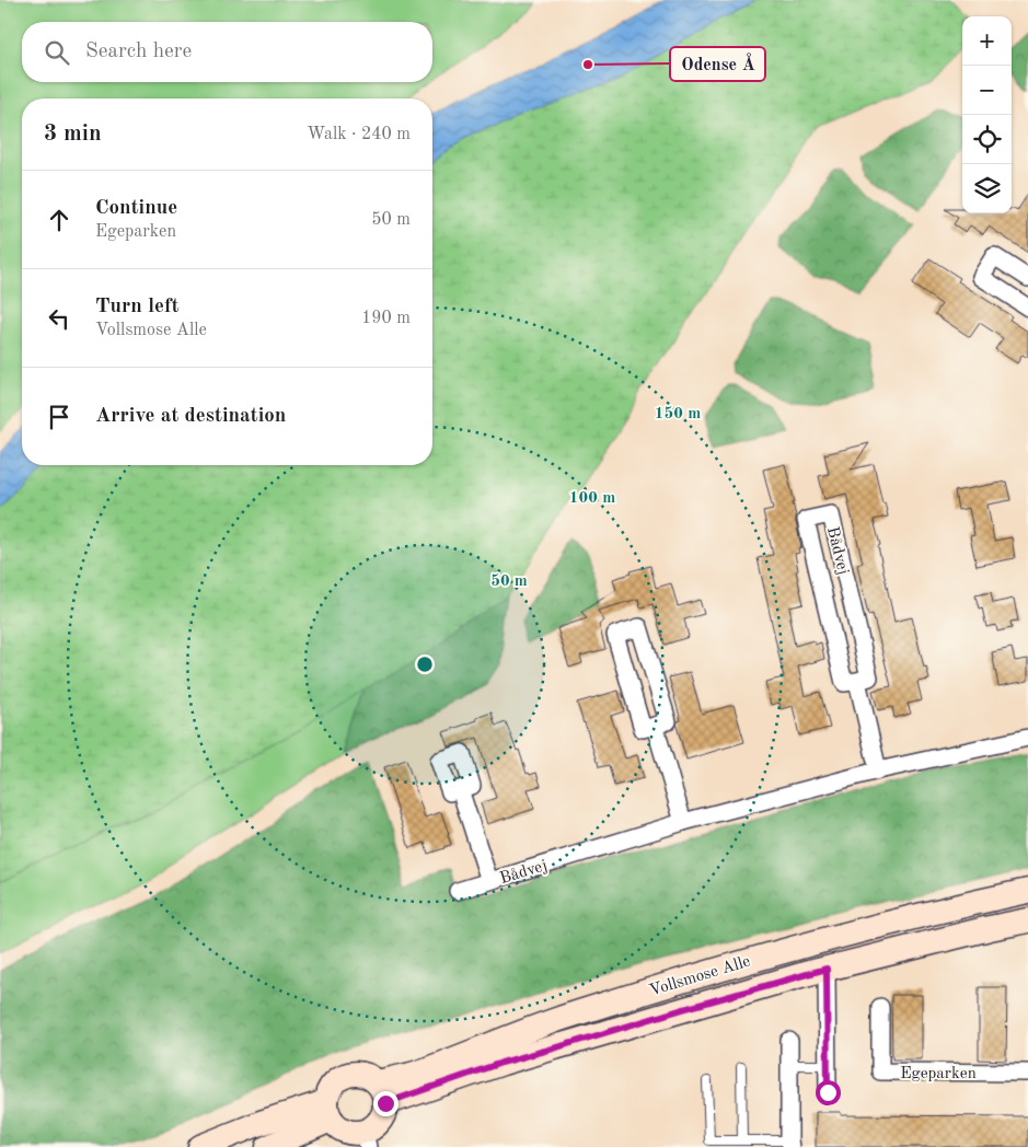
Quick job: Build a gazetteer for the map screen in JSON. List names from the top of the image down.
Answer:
{
  "streets": {
    "street": ["Bådvej", "Vollsmose Alle", "Egeparken"]
  },
  "places": ["Odense Å"],
  "page": {
    "map_buttons": ["+", "−"],
    "search": "Search here",
    "heading": ["3 min", "Walk · 240 m"],
    "list": [
      ["Continue", "Egeparken", "50 m"],
      ["Turn left", "Vollsmose Alle", "190 m"],
      "Arrive at destination"
    ]
  },
  "rings": ["150 m", "100 m", "50 m"]
}
